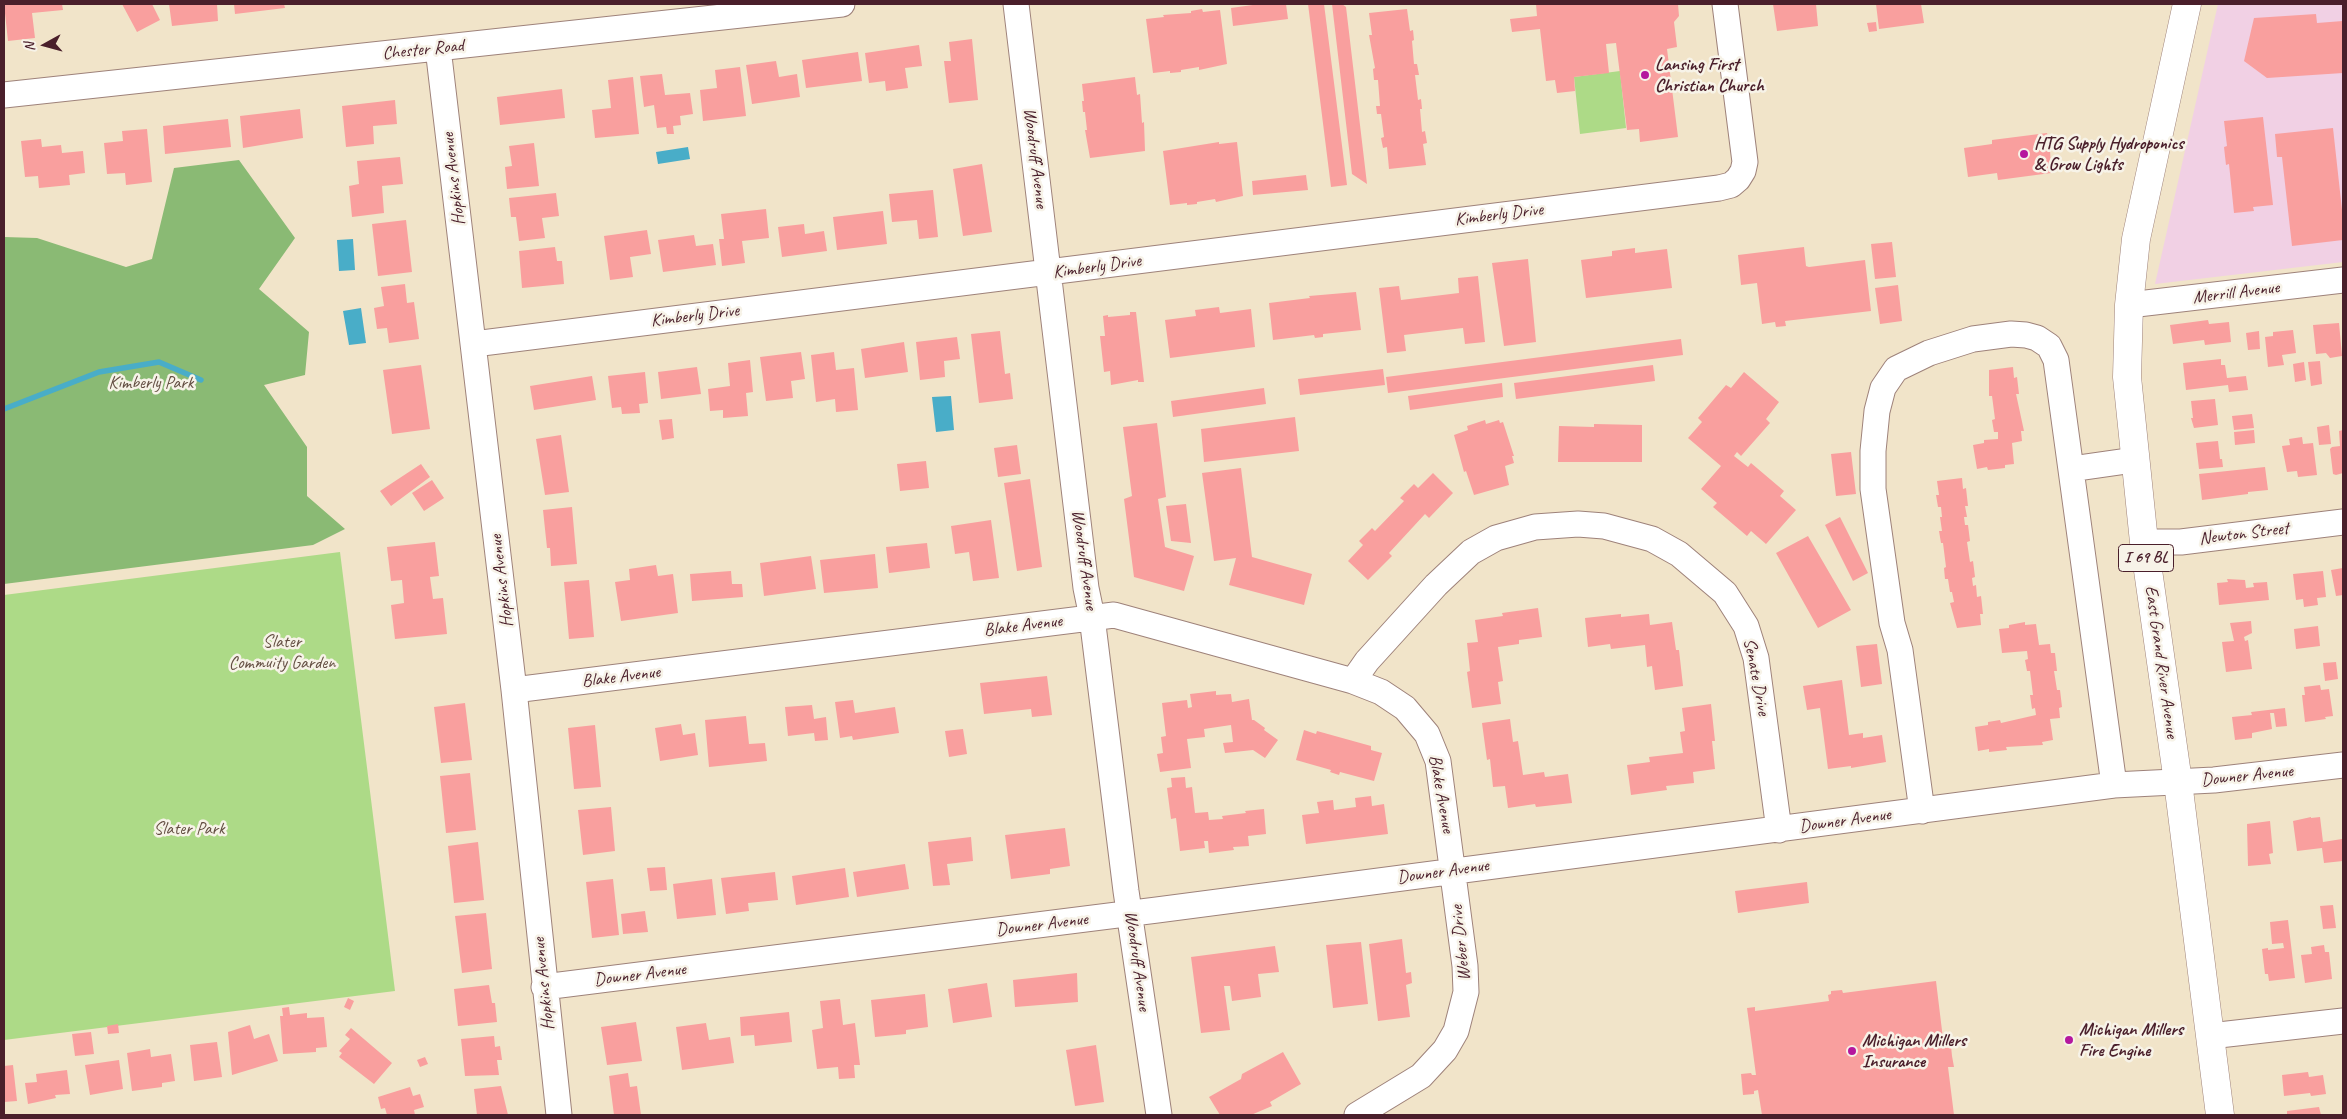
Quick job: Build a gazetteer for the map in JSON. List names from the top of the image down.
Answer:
{
  "streets": {
    "main road": ["I 69 BL", "East Grand River Avenue"],
    "street": [
      "Chester Road",
      "Woodruff Avenue",
      "Hopkins Avenue",
      "Kimberly Drive",
      "Merrill Avenue",
      "Newton Street",
      "Blake Avenue",
      "Senate Drive",
      "Downer Avenue",
      "Weber Drive"
    ]
  },
  "crossings": [
    ["Chester Road", "Hopkins Avenue"],
    ["Woodruff Avenue", "Kimberly Drive"],
    ["Woodruff Avenue", "Blake Avenue"],
    ["Woodruff Avenue", "Downer Avenue"],
    ["Hopkins Avenue", "Kimberly Drive"],
    ["Hopkins Avenue", "Blake Avenue"],
    ["Hopkins Avenue", "Downer Avenue"],
    ["Merrill Avenue", "East Grand River Avenue"],
    ["Newton Street", "East Grand River Avenue"],
    ["Blake Avenue", "Senate Drive"],
    ["Blake Avenue", "Downer Avenue"],
    ["Blake Avenue", "Weber Drive"],
    ["East Grand River Avenue", "Downer Avenue"],
    ["Senate Drive", "Downer Avenue"],
    ["Downer Avenue", "Weber Drive"]
  ],
  "parks": ["Kimberly Park", "Slater Commuity Garden", "Slater Park"],
  "places": [
    "Lansing First Christian Church",
    "HTG Supply Hydroponics & Grow Lights",
    "Michigan Millers Fire Engine",
    "Michigan Millers Insurance"
  ],
  "north": "left"
}
